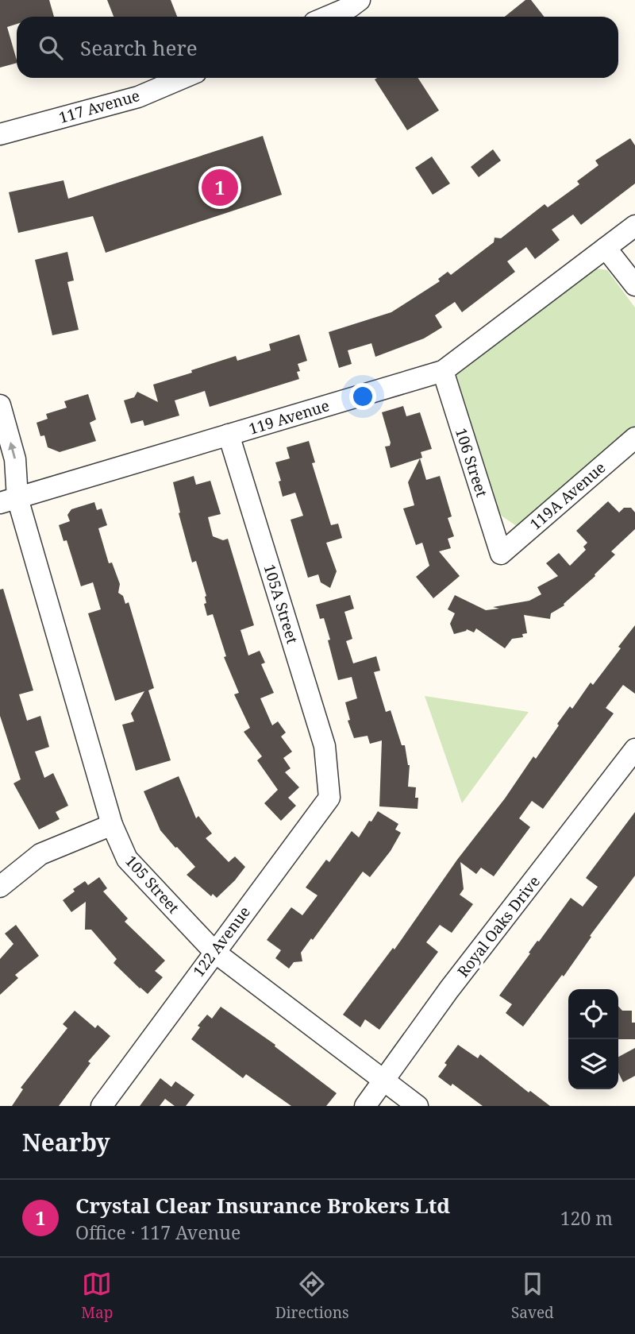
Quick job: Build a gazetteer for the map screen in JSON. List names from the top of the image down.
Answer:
{
  "streets": {
    "street": [
      "117 Avenue",
      "119 Avenue",
      "106 Street",
      "119A Avenue",
      "105A Street",
      "105 Street",
      "Royal Oaks Drive",
      "122 Avenue"
    ]
  },
  "crossings": [
    ["119 Avenue", "106 Street"],
    ["119 Avenue", "105A Street"],
    ["119 Avenue", "105 Street"],
    ["106 Street", "119A Avenue"],
    ["105A Street", "122 Avenue"],
    ["105 Street", "Royal Oaks Drive"],
    ["105 Street", "122 Avenue"]
  ],
  "page": {
    "search": "Search here",
    "pins": "1",
    "heading": "Nearby",
    "list": [
      {
        "mark": "1",
        "name": "Crystal Clear Insurance Brokers Ltd",
        "note": "Office · 117 Avenue",
        "value": "120 m"
      }
    ],
    "nav": ["Map", "Directions", "Saved"]
  }
}
